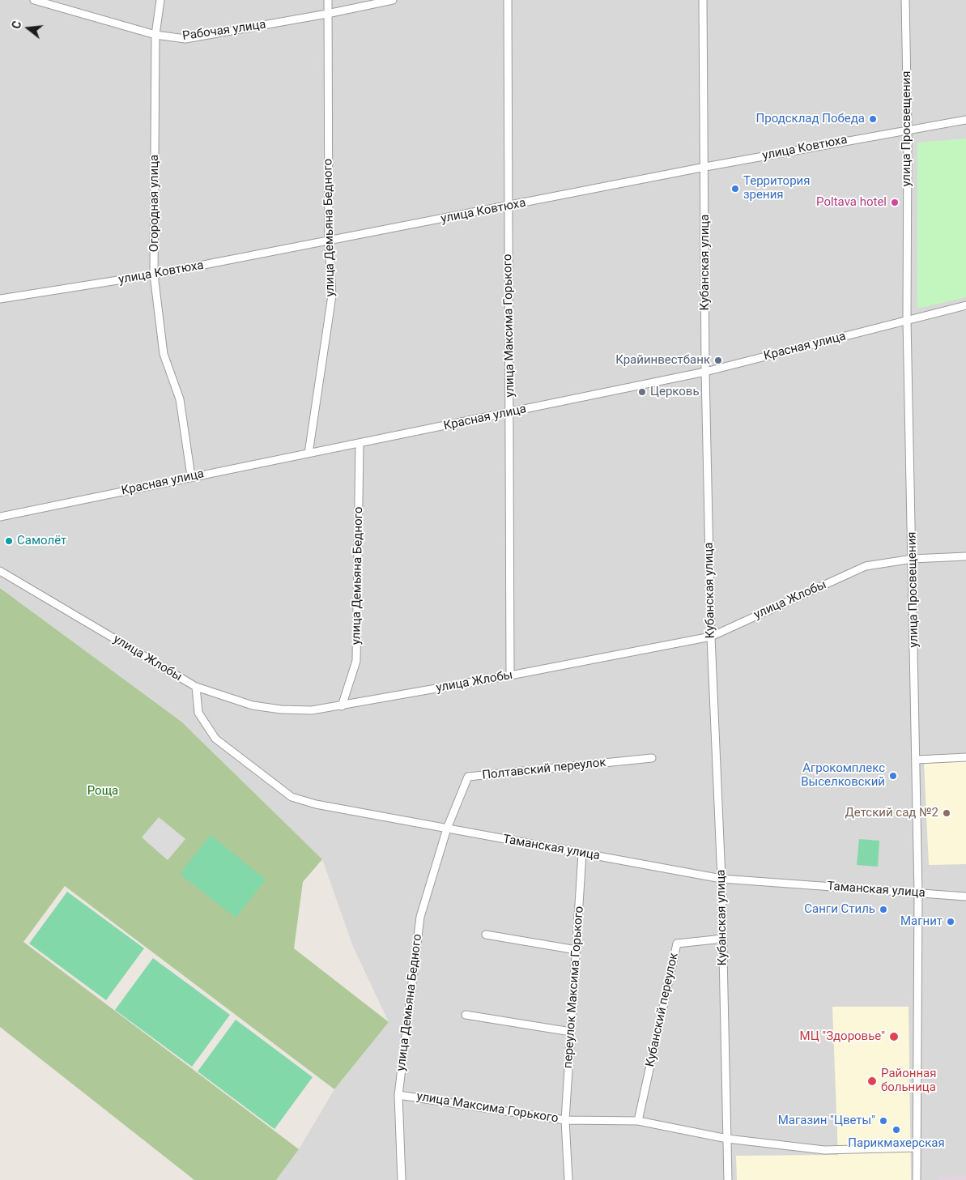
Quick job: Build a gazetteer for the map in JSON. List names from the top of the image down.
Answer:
{
  "streets": {
    "street": [
      "Рабочая улица",
      "улица Просвещения",
      "улица Ковтюха",
      "Огородная улица",
      "улица Демьяна Бедного",
      "Кубанская улица",
      "улица Максима Горького",
      "Красная улица",
      "улица Жлобы",
      "Полтавский переулок",
      "Таманская улица",
      "переулок Максима Горького",
      "Кубанский переулок"
    ]
  },
  "crossings": [
    ["Рабочая улица", "Огородная улица"],
    ["Рабочая улица", "улица Демьяна Бедного"],
    ["улица Просвещения", "улица Ковтюха"],
    ["улица Просвещения", "Красная улица"],
    ["улица Просвещения", "улица Жлобы"],
    ["улица Просвещения", "Таманская улица"],
    ["улица Ковтюха", "Огородная улица"],
    ["улица Ковтюха", "улица Демьяна Бедного"],
    ["улица Ковтюха", "Кубанская улица"],
    ["улица Ковтюха", "улица Максима Горького"],
    ["Огородная улица", "Красная улица"],
    ["улица Демьяна Бедного", "улица Максима Горького"],
    ["улица Демьяна Бедного", "Красная улица"],
    ["улица Демьяна Бедного", "улица Жлобы"],
    ["улица Демьяна Бедного", "Полтавский переулок"],
    ["улица Демьяна Бедного", "Таманская улица"],
    ["Кубанская улица", "Красная улица"],
    ["Кубанская улица", "улица Жлобы"],
    ["Кубанская улица", "Таманская улица"],
    ["Кубанская улица", "Кубанский переулок"],
    ["улица Максима Горького", "Красная улица"],
    ["улица Максима Горького", "улица Жлобы"],
    ["улица Максима Горького", "переулок Максима Горького"],
    ["улица Жлобы", "Таманская улица"],
    ["Полтавский переулок", "Таманская улица"],
    ["Таманская улица", "переулок Максима Горького"]
  ],
  "parks": ["Роща"],
  "places": [
    "Продсклад Победа",
    "Территория зрения",
    "Poltava hotel",
    "Крайинвестбанк",
    "Церковь",
    "Самолёт",
    "Агрокомплекс Выселковский",
    "Детский сад №2",
    "Санги Стиль",
    "Магнит",
    "МЦ \"Здоровье\"",
    "Районная больница",
    "Магазин \"Цветы\"",
    "Парикмахерская"
  ],
  "north": "left"
}
